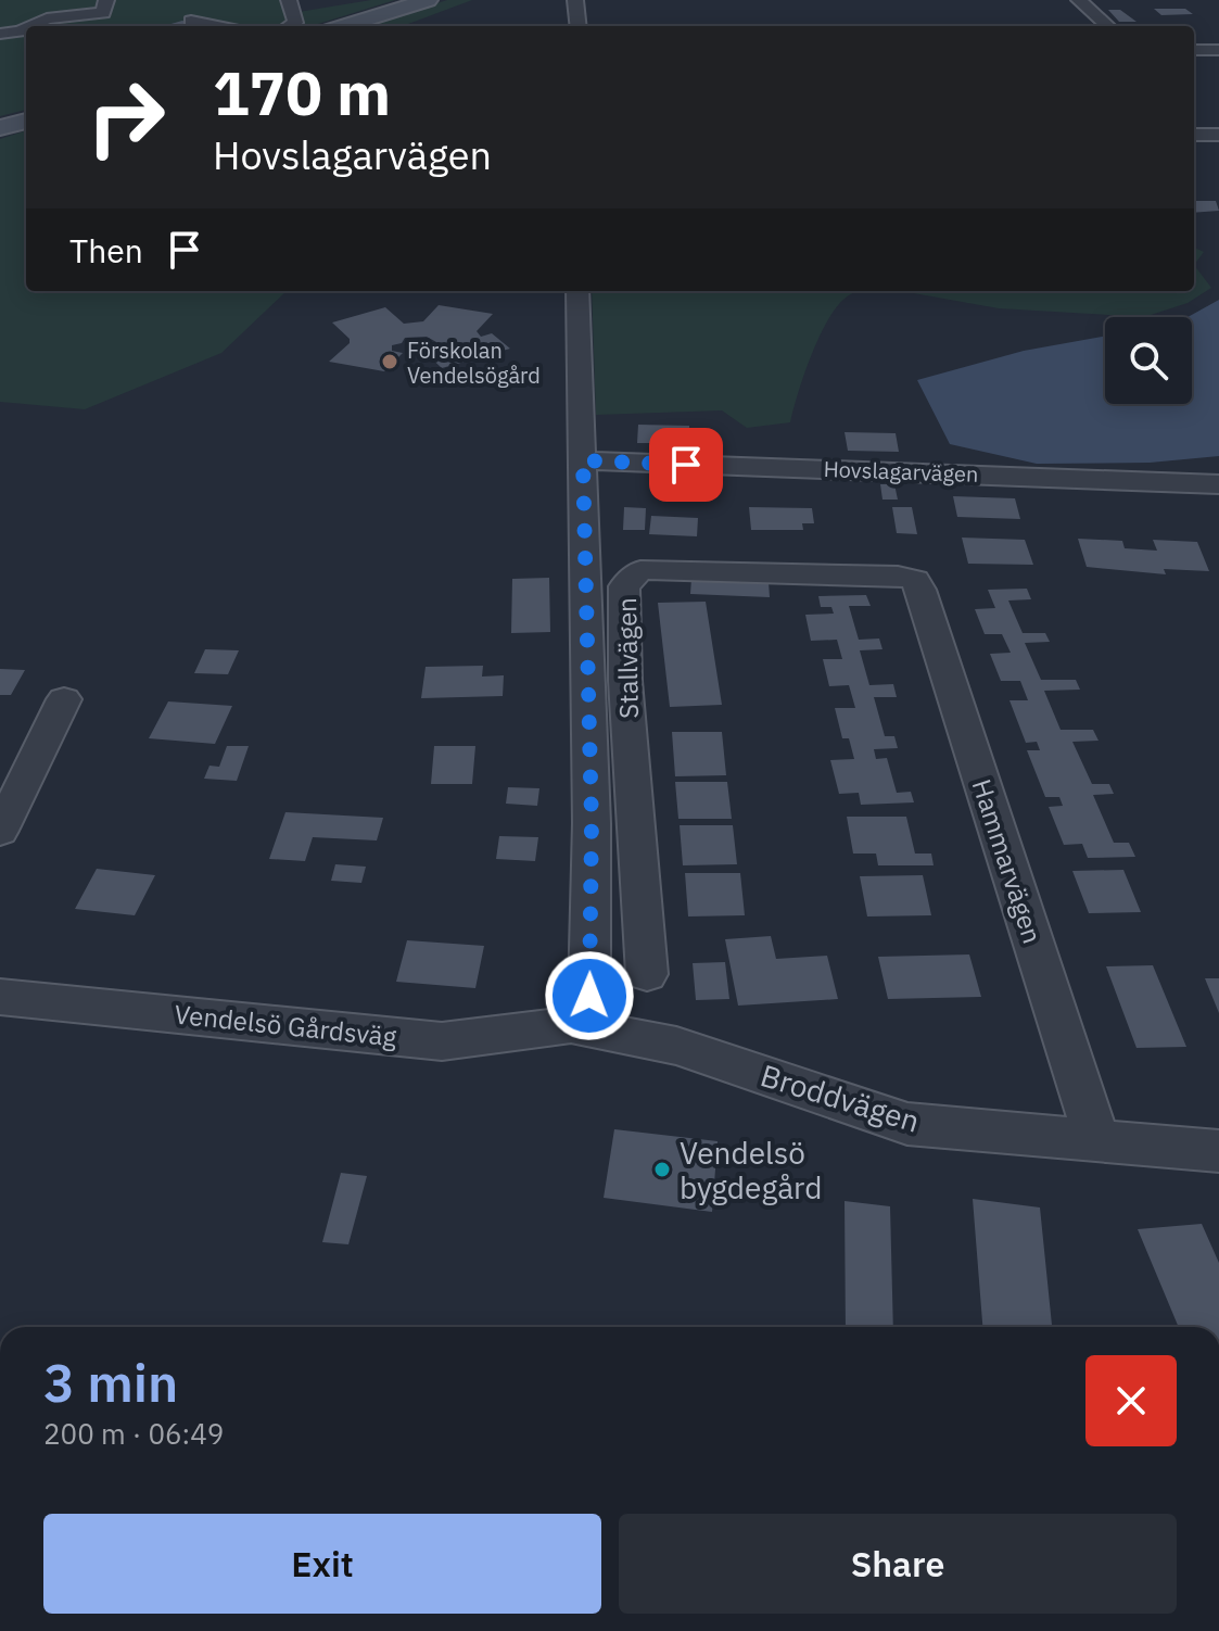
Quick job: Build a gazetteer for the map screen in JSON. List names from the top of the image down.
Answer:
{
  "streets": {
    "street": [
      "Hovslagarvägen",
      "Stallvägen",
      "Hammarvägen",
      "Vendelsö Gårdsväg",
      "Broddvägen"
    ]
  },
  "crossings": [
    ["Stallvägen", "Hammarvägen"],
    ["Stallvägen", "Vendelsö Gårdsväg"],
    ["Stallvägen", "Broddvägen"],
    ["Hammarvägen", "Broddvägen"],
    ["Vendelsö Gårdsväg", "Broddvägen"]
  ],
  "places": ["Förskolan Vendelsögård", "Vendelsö bygdegård"],
  "page": {
    "turn": ["170 m", "Hovslagarvägen"],
    "then": "Then",
    "heading": ["3 min", "200 m · 06:49"],
    "buttons": ["Exit", "Share"]
  }
}
